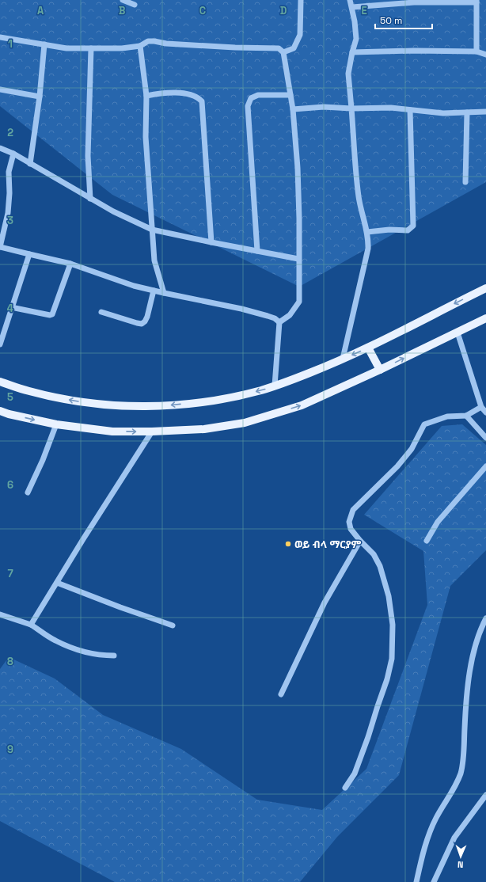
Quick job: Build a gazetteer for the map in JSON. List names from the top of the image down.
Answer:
{
  "places": ["ወይ ብላ ማርያም"],
  "scale_bar": "50 m",
  "north": "bottom",
  "grid": {
    "columns": [
      "A",
      "B",
      "C",
      "D",
      "E"
    ],
    "rows": [
      "1",
      "2",
      "3",
      "4",
      "5",
      "6",
      "7",
      "8",
      "9"
    ]
  }
}
